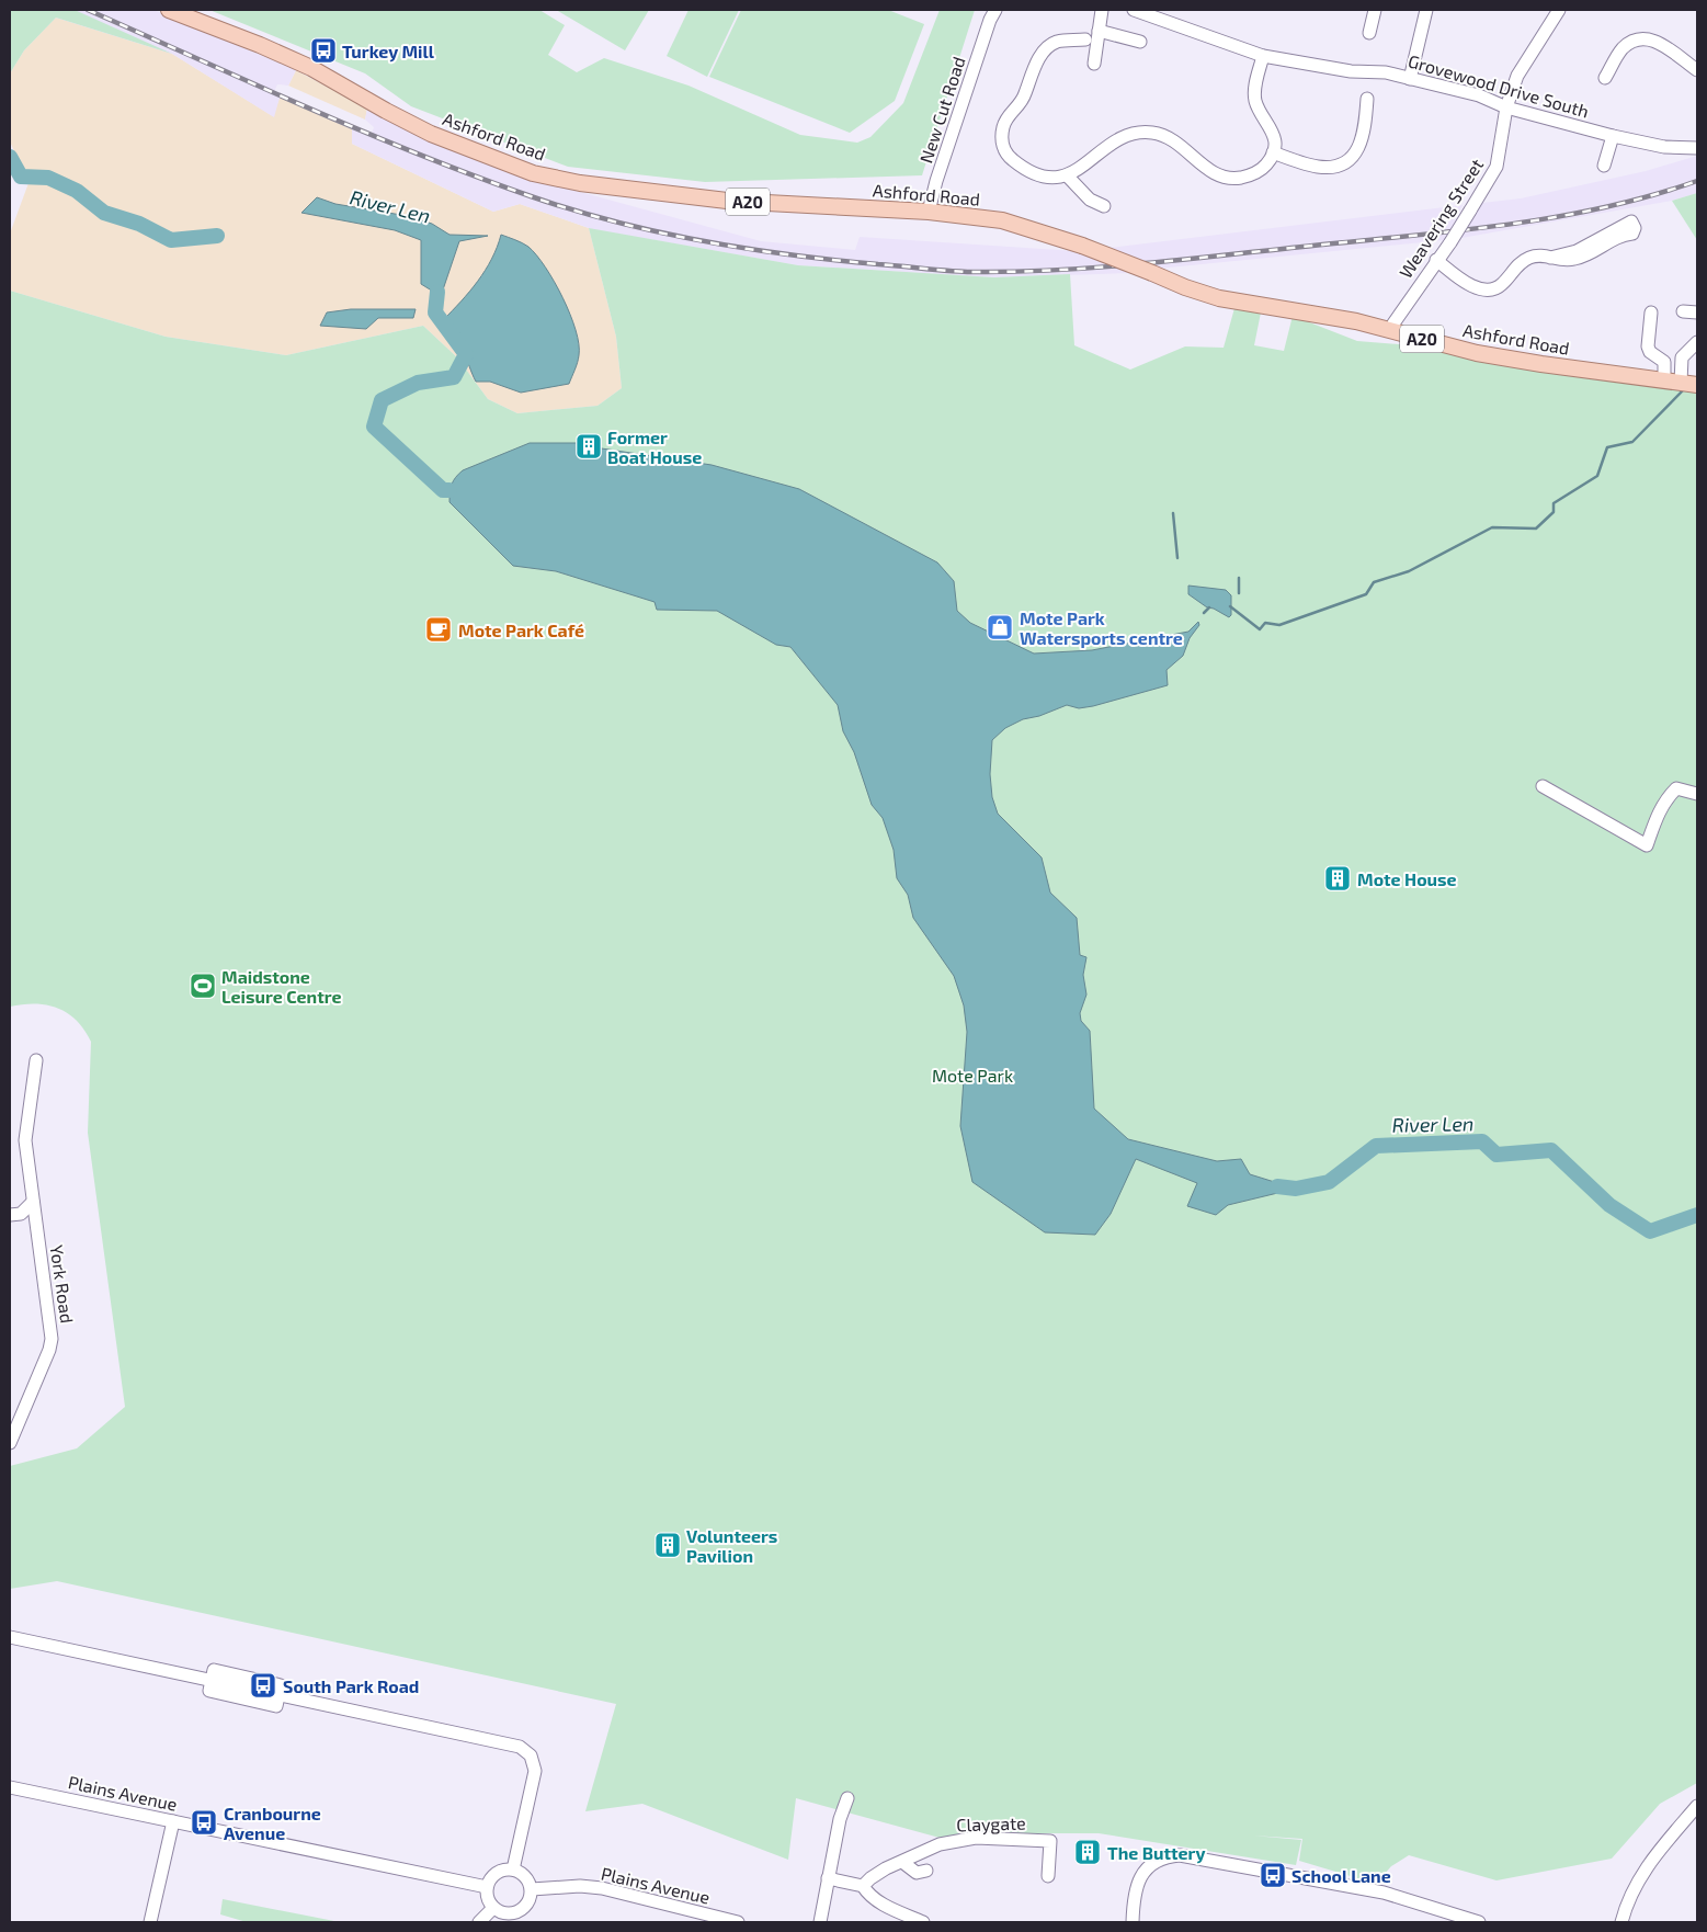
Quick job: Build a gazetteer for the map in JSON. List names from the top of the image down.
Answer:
{
  "streets": {
    "main road": ["Ashford Road", "A20"],
    "street": [
      "Grovewood Drive South",
      "New Cut Road",
      "Weavering Street",
      "York Road",
      "Plains Avenue",
      "Claygate"
    ]
  },
  "crossings": [
    ["Grovewood Drive South", "Weavering Street"],
    ["New Cut Road", "Ashford Road"]
  ],
  "water": ["River Len"],
  "parks": ["Mote Park"],
  "places": {
    "bus stop": [
      "Turkey Mill",
      "South Park Road",
      "Cranbourne Avenue",
      "School Lane"
    ],
    "building": [
      "Former Boat House",
      "Mote House",
      "Volunteers Pavilion",
      "The Buttery"
    ],
    "shop": ["Mote Park Watersports centre"],
    "cafe": ["Mote Park Café"],
    "sports": ["Maidstone Leisure Centre"]
  }
}
